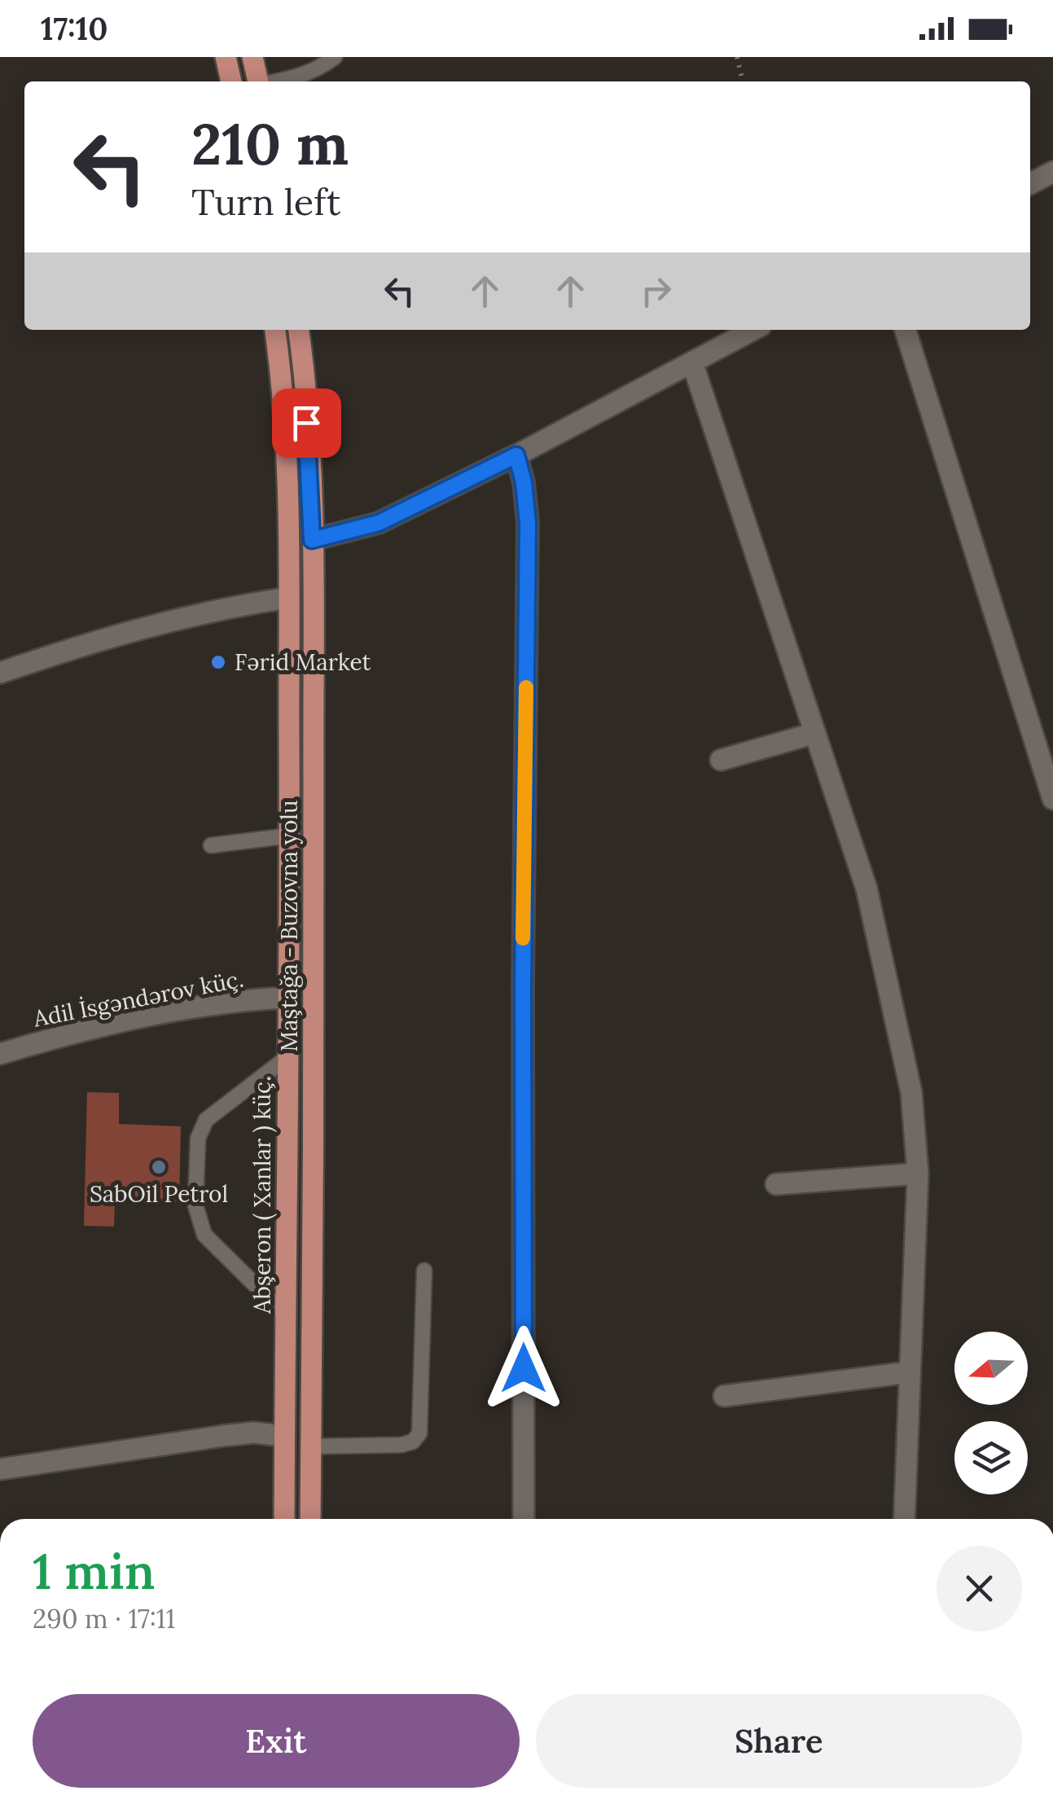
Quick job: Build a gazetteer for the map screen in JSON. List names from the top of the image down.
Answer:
{
  "streets": {
    "main road": ["Maştağa - Buzovna yolu", "Abşeron ( Xanlar ) küç."],
    "street": ["Adil İsgəndərov küç."]
  },
  "crossings": [
    ["Adil İsgəndərov küç.", "Abşeron ( Xanlar ) küç."]
  ],
  "places": ["Fərid Market", "SabOil Petrol"],
  "north": "left",
  "page": {
    "status": "17:10",
    "turn": ["210 m", "Turn left"],
    "heading": ["1 min", "290 m · 17:11"],
    "buttons": ["Exit", "Share"]
  }
}
